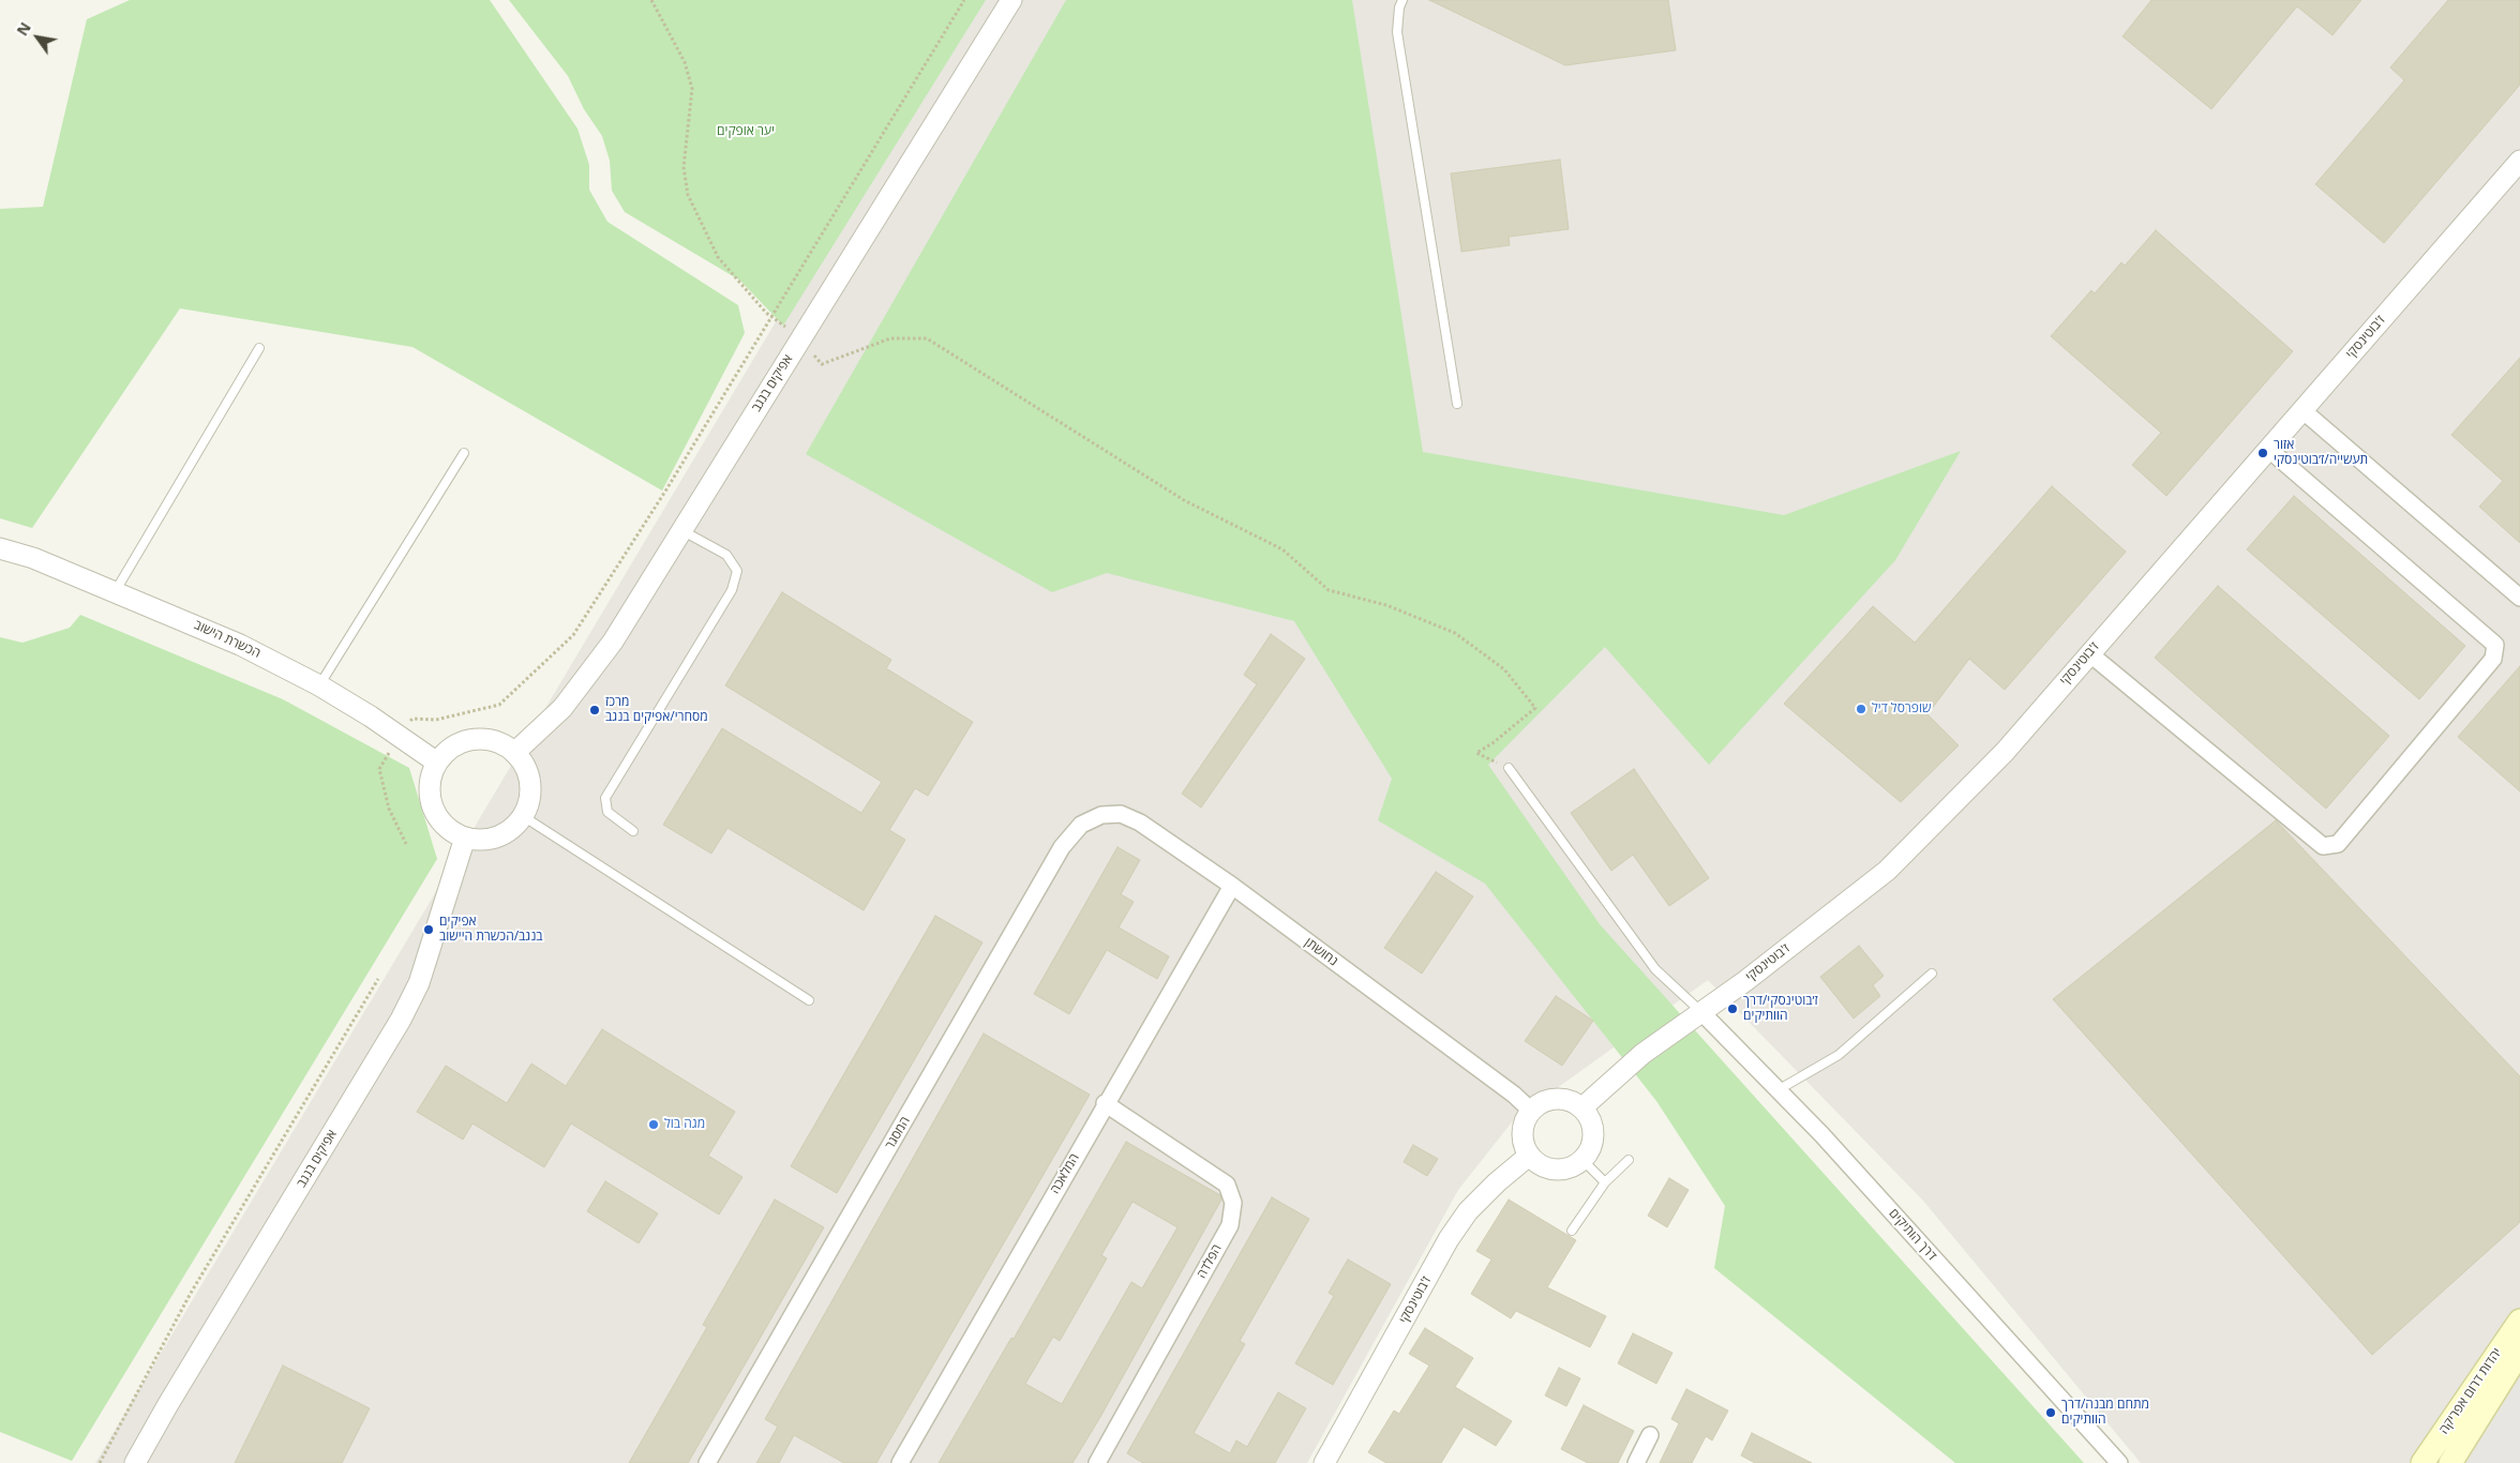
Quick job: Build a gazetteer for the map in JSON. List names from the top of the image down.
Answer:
{
  "streets": {
    "main road": ["יהדות דרום אפריקה"],
    "street": [
      "ז'בוטינסקי",
      "אפיקים בנגב",
      "הכשרת הישוב",
      "נחושתן",
      "המסגר",
      "המלאכה",
      "דרך הותיקים",
      "הפלדה"
    ]
  },
  "crossings": [
    ["ז'בוטינסקי", "נחושתן"],
    ["ז'בוטינסקי", "דרך הותיקים"],
    ["אפיקים בנגב", "הכשרת הישוב"],
    ["נחושתן", "המסגר"],
    ["נחושתן", "המלאכה"],
    ["המלאכה", "הפלדה"]
  ],
  "parks": ["יער אופקים"],
  "places": [
    "אזור תעשייה/ז׳בוטינסקי",
    "שופרסל דיל",
    "מרכז מסחרי/אפיקים בנגב",
    "אפיקים בנגב/הכשרת היישוב",
    "ז׳בוטינסקי/דרך הוותיקים",
    "מגה בול",
    "מתחם מבנה/דרך הוותיקים"
  ],
  "north": "top left"
}
